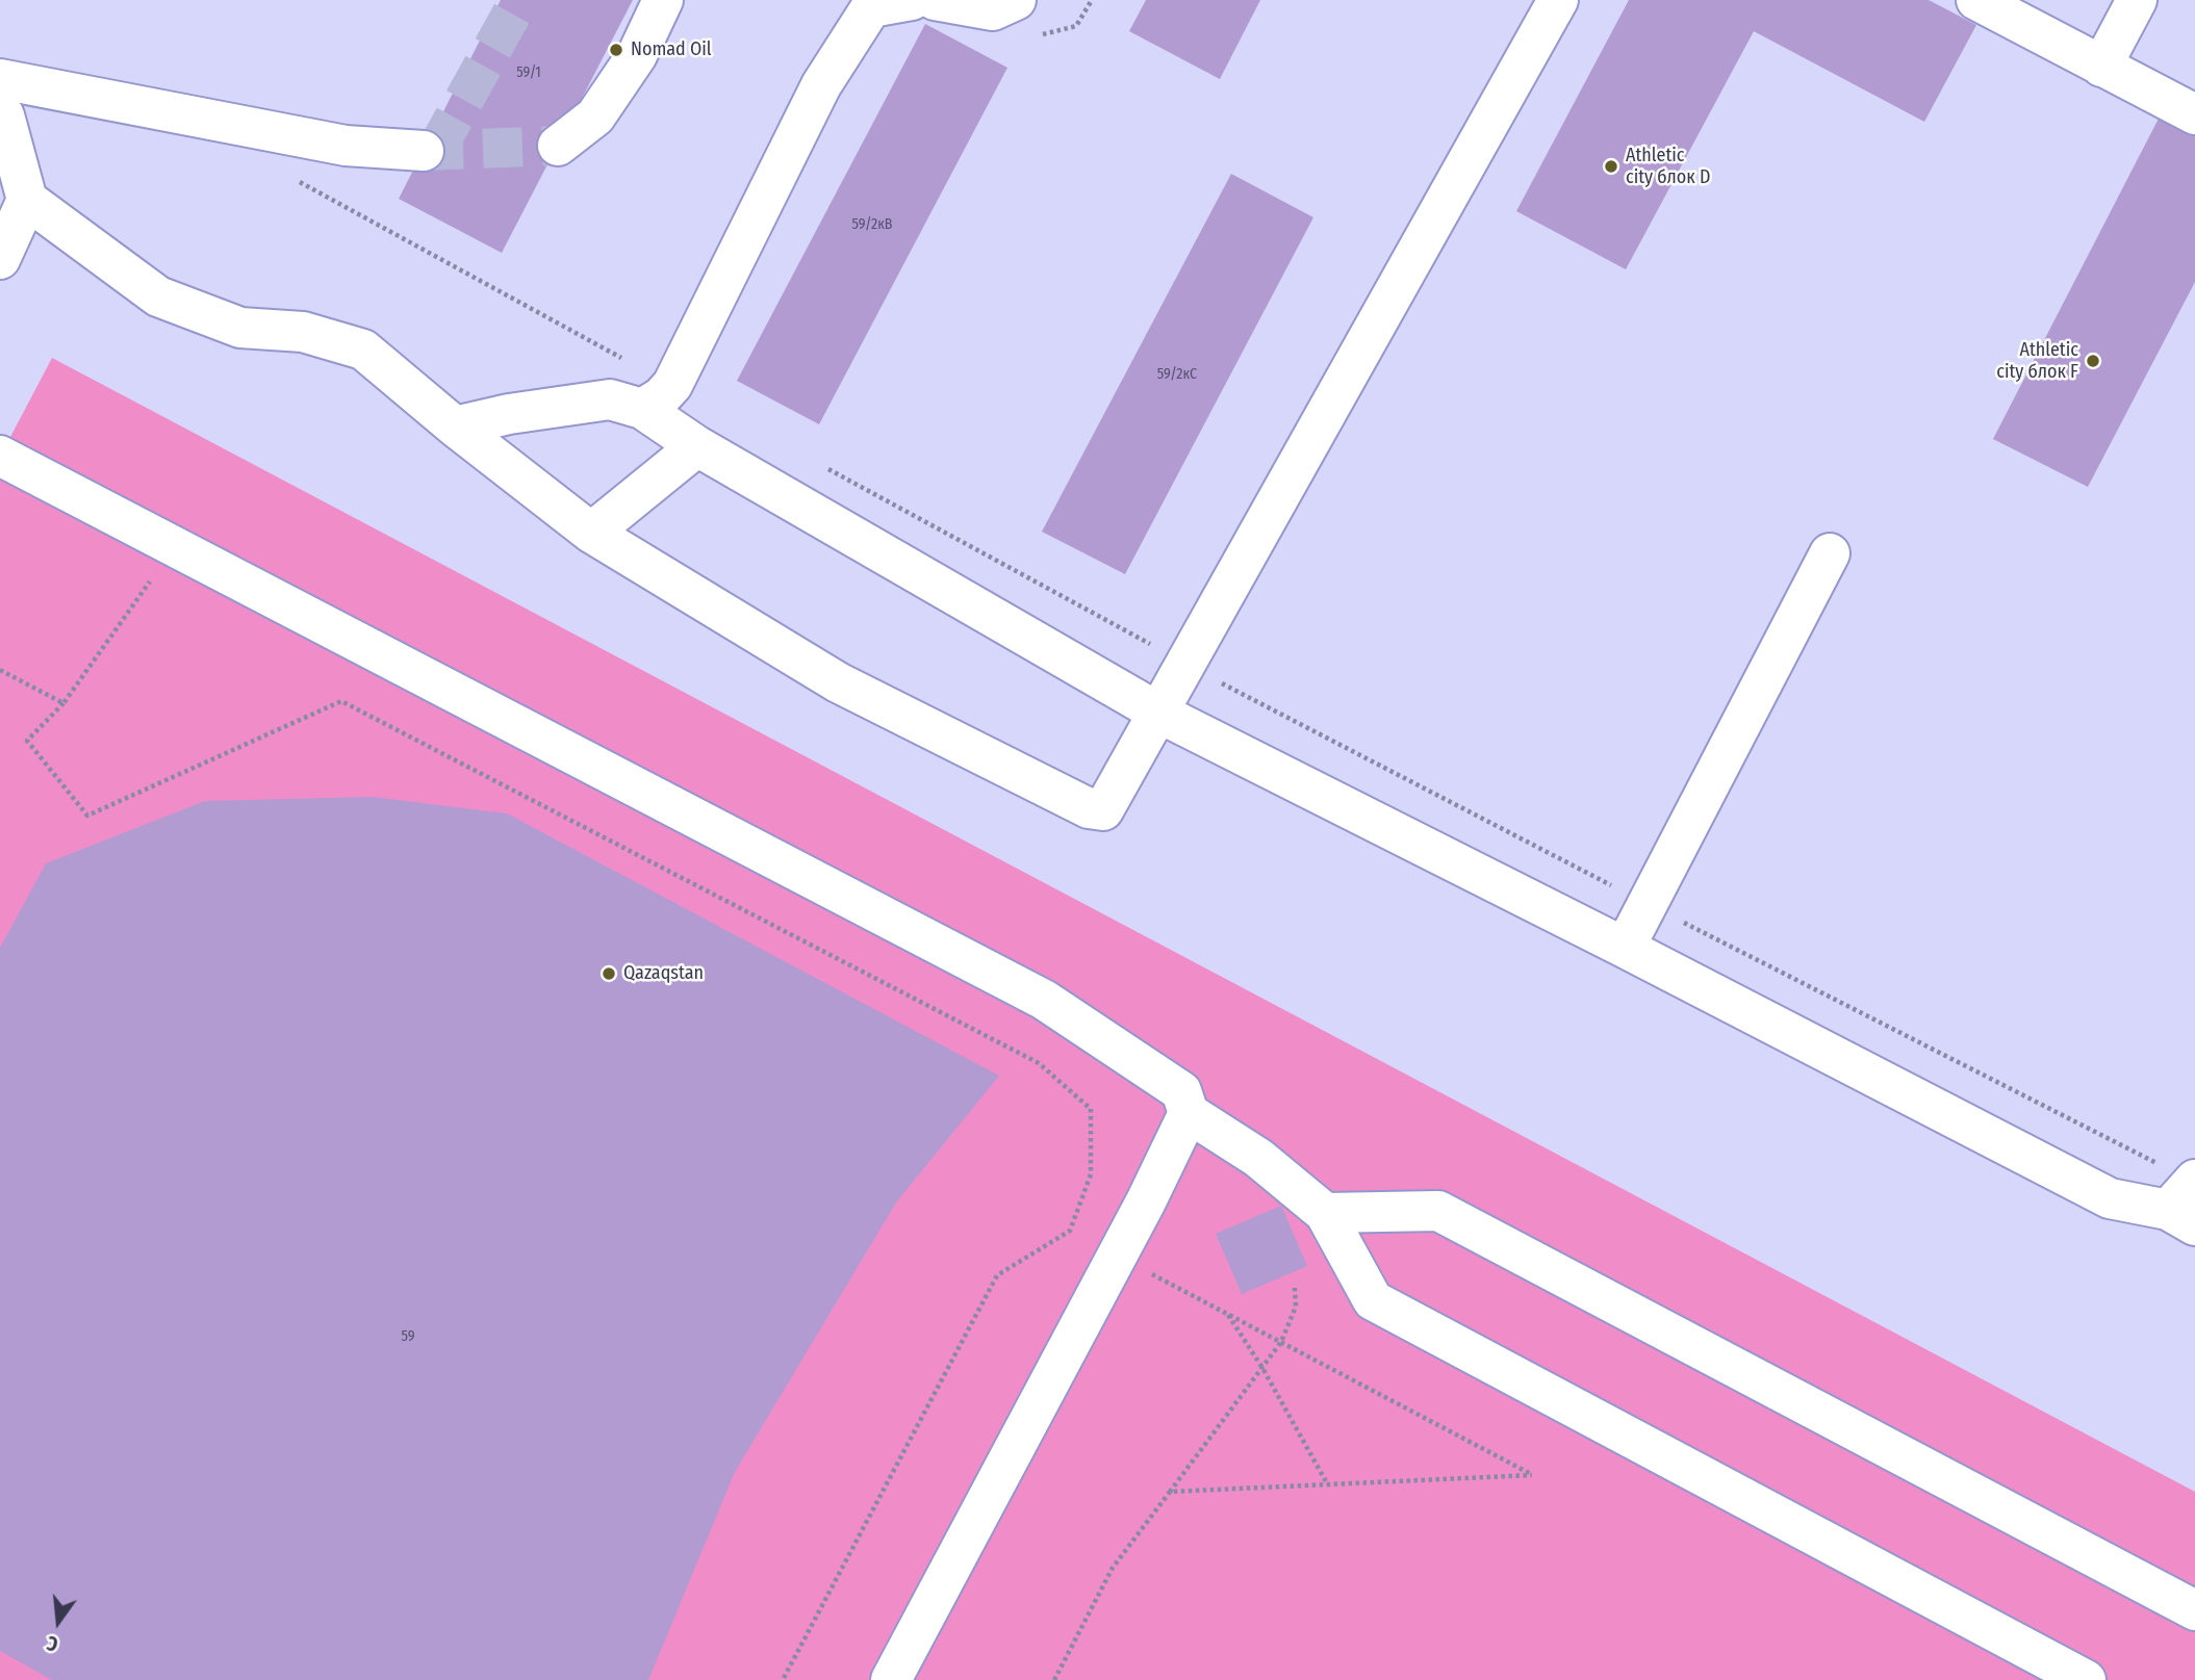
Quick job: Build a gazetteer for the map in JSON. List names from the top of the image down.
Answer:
{
  "places": [
    "Nomad Oil",
    "Athletic city блок D",
    "Athletic city блок F",
    "Qazaqstan"
  ],
  "house_numbers": [
    "59/1",
    "59/2кВ",
    "59/2кС",
    "59"
  ],
  "north": "bottom"
}
